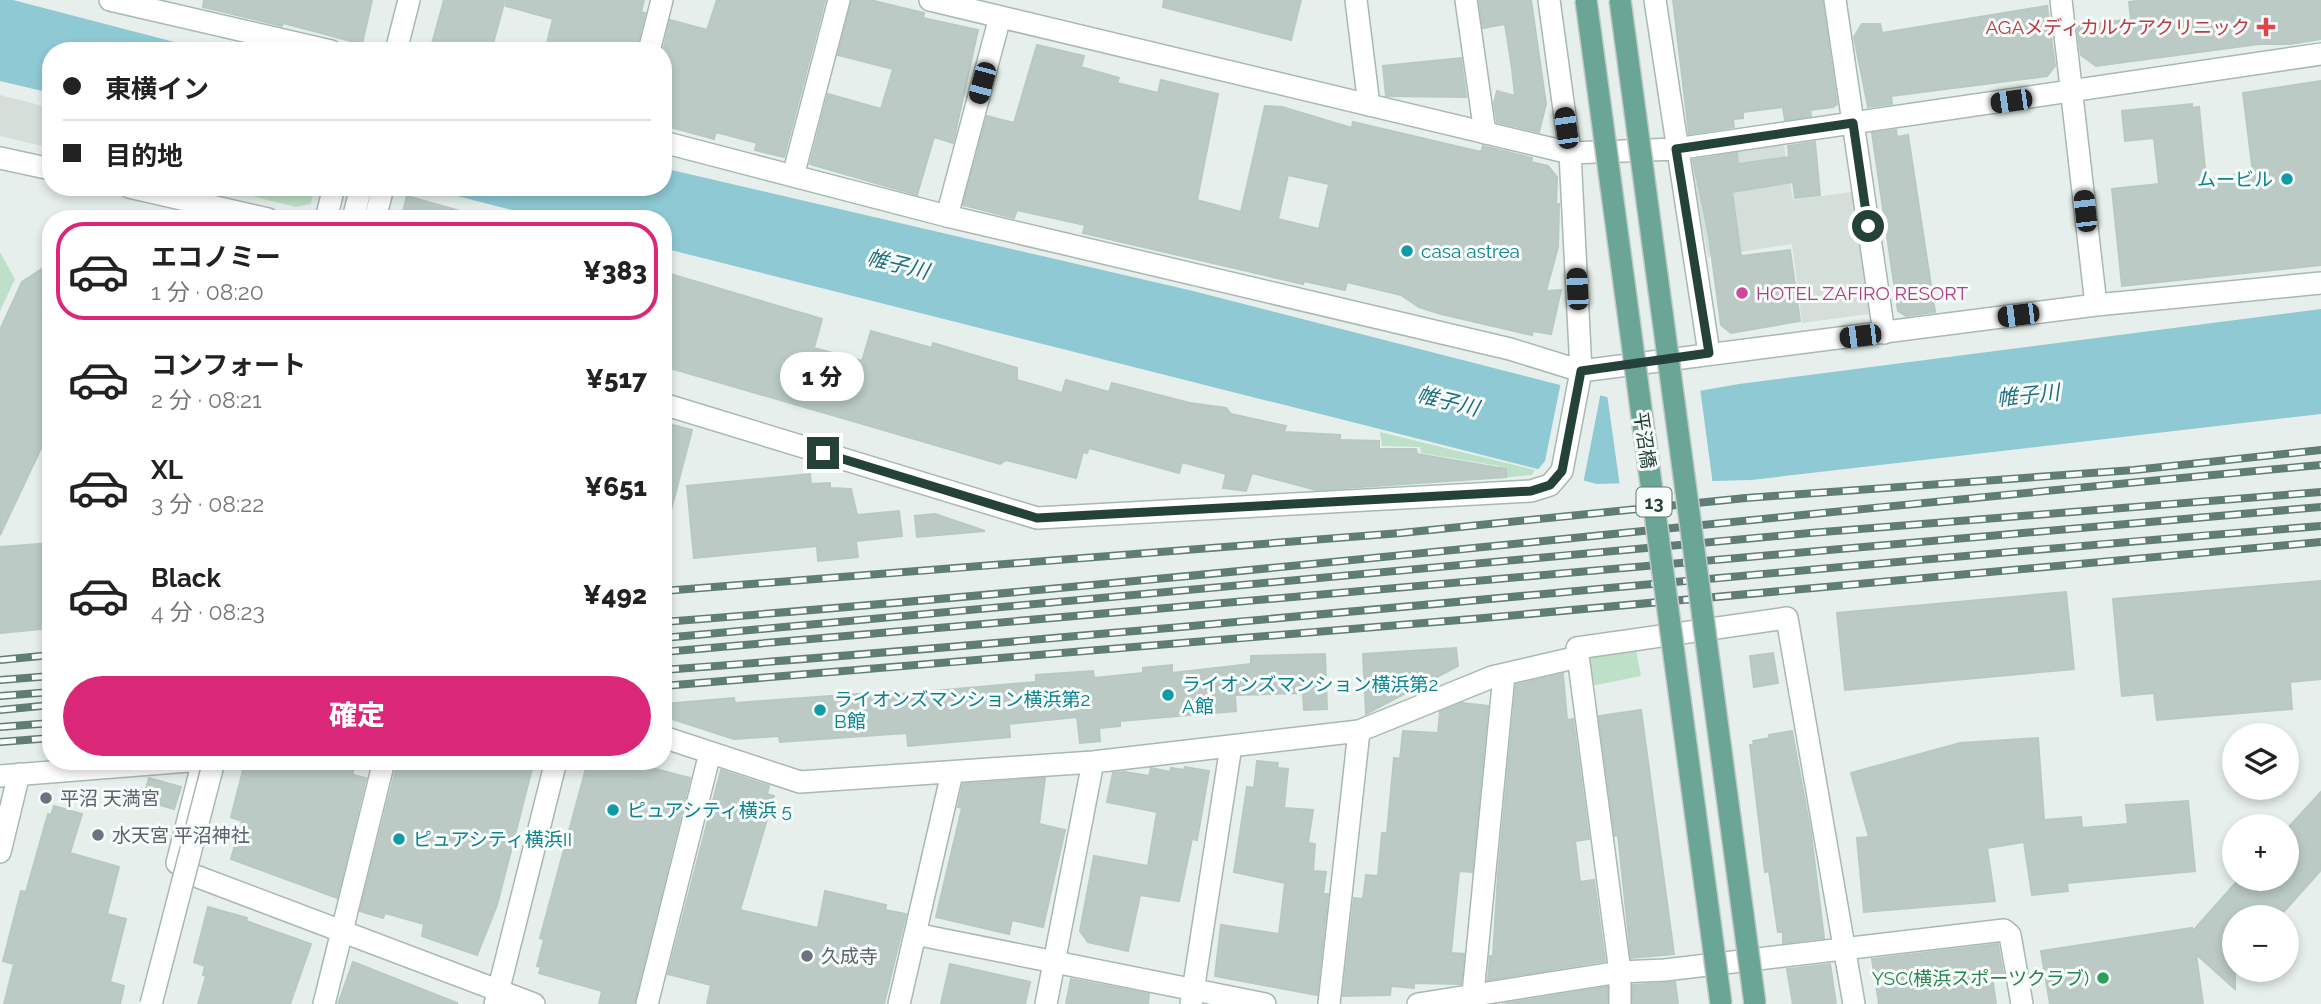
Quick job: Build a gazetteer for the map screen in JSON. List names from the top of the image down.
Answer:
{
  "streets": {
    "main road": ["平沼橋", "13"]
  },
  "water": ["帷子川"],
  "places": {
    "health": ["AGAメディカルケアクリニック"],
    "other": [
      "ムービル",
      "casa astrea",
      "HOTEL ZAFIRO RESORT",
      "ライオンズマンション横浜第2 A館",
      "ライオンズマンション横浜第2 B館",
      "平沼 天満宮",
      "ピュアシティ横浜 5",
      "水天宮 平沼神社",
      "ピュアシティ横浜II",
      "久成寺",
      "YSC(横浜スポーツクラブ)"
    ]
  },
  "page": {
    "banner": ["東横イン", "目的地"],
    "list": [
      {
        "name": "エコノミー",
        "note": "1 分 · 08:20",
        "value": "¥383"
      },
      {
        "name": "コンフォート",
        "note": "2 分 · 08:21",
        "value": "¥517"
      },
      {
        "name": "XL",
        "note": "3 分 · 08:22",
        "value": "¥651"
      },
      {
        "name": "Black",
        "note": "4 分 · 08:23",
        "value": "¥492"
      }
    ],
    "bubble": "1 分",
    "buttons": "確定",
    "map_buttons": ["+", "−"]
  }
}
